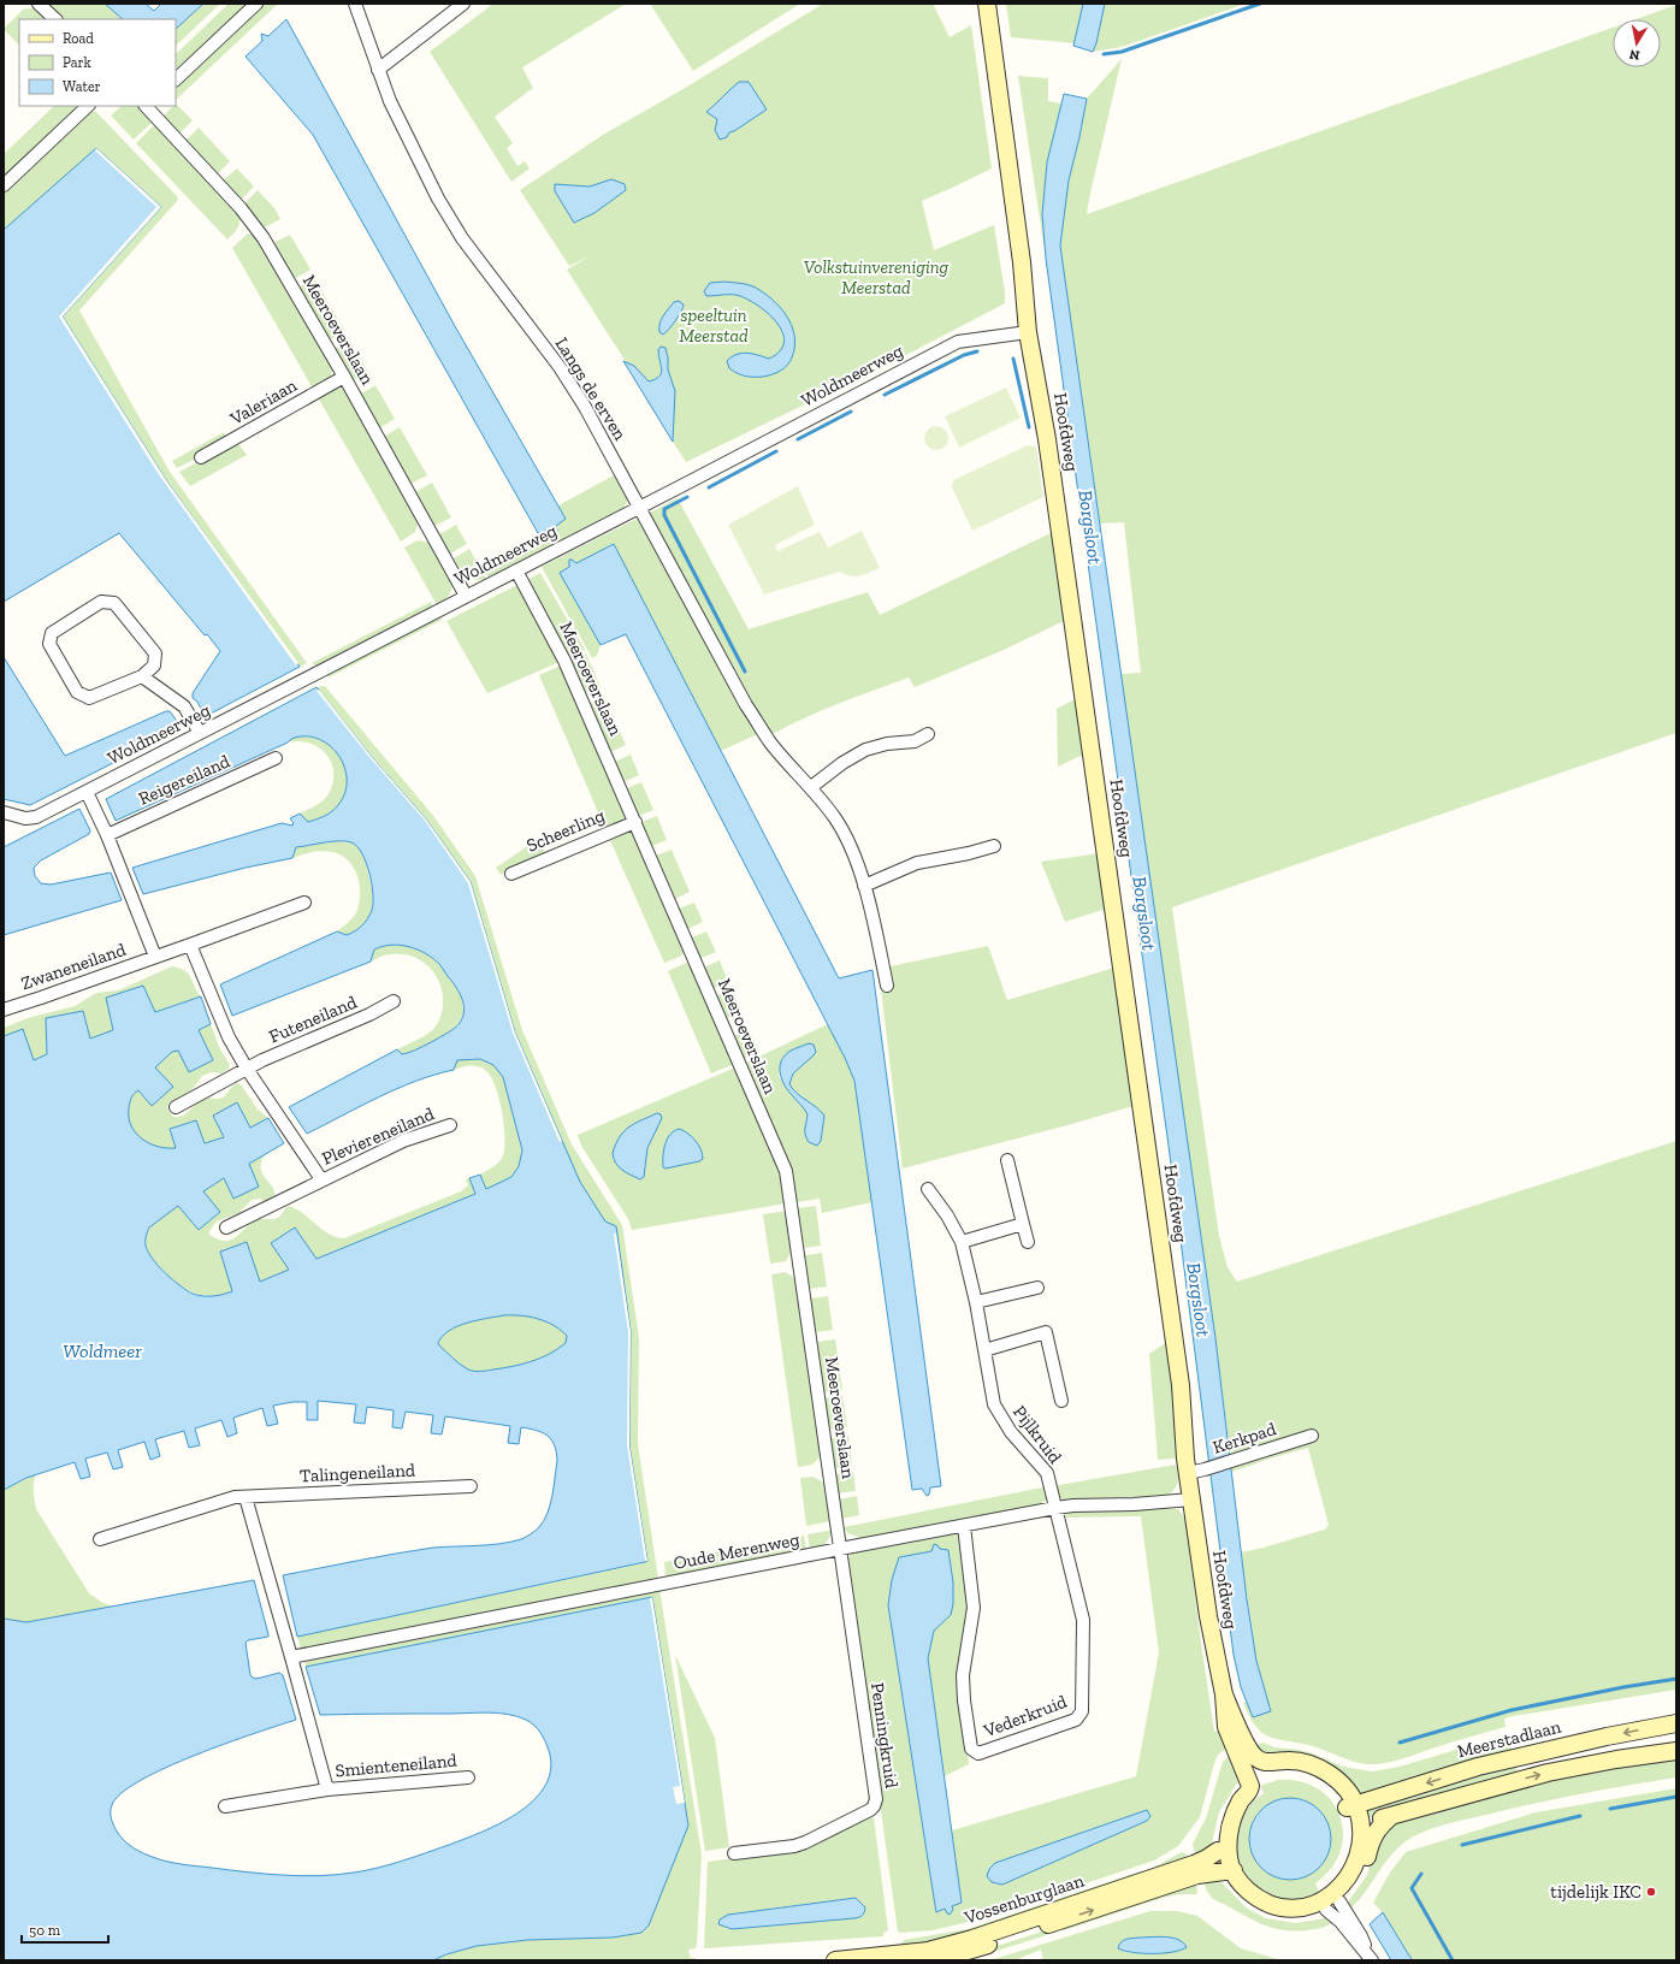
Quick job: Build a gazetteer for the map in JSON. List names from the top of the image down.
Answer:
{
  "streets": {
    "main road": ["Hoofdweg", "Meerstadlaan", "Vossenburglaan"],
    "street": [
      "Meeroeverslaan",
      "Woldmeerweg",
      "Langs de erven",
      "Valeriaan",
      "Reigereiland",
      "Scheerling",
      "Zwaneneiland",
      "Futeneiland",
      "Pleviereneiland",
      "Pijlkruid",
      "Kerkpad",
      "Talingeneiland",
      "Oude Merenweg",
      "Vederkruid",
      "Penningkruid",
      "Smienteneiland"
    ]
  },
  "crossings": [
    ["Meeroeverslaan", "Woldmeerweg"],
    ["Meeroeverslaan", "Valeriaan"],
    ["Meeroeverslaan", "Scheerling"],
    ["Meeroeverslaan", "Oude Merenweg"],
    ["Meeroeverslaan", "Penningkruid"],
    ["Woldmeerweg", "Langs de erven"],
    ["Woldmeerweg", "Hoofdweg"],
    ["Hoofdweg", "Kerkpad"],
    ["Hoofdweg", "Oude Merenweg"],
    ["Hoofdweg", "Meerstadlaan"],
    ["Hoofdweg", "Vossenburglaan"],
    ["Reigereiland", "Zwaneneiland"],
    ["Futeneiland", "Pleviereneiland"],
    ["Pijlkruid", "Oude Merenweg"],
    ["Pijlkruid", "Vederkruid"],
    ["Oude Merenweg", "Vederkruid"],
    ["Oude Merenweg", "Penningkruid"],
    ["Oude Merenweg", "Smienteneiland"],
    ["Meerstadlaan", "Vossenburglaan"]
  ],
  "water": ["Borgsloot", "Woldmeer"],
  "parks": ["Volkstuinvereniging Meerstad", "speeltuin Meerstad"],
  "places": ["tijdelijk IKC"],
  "legend": ["Road", "Park", "Water"],
  "scale_bar": "50 m",
  "north": "bottom"
}
